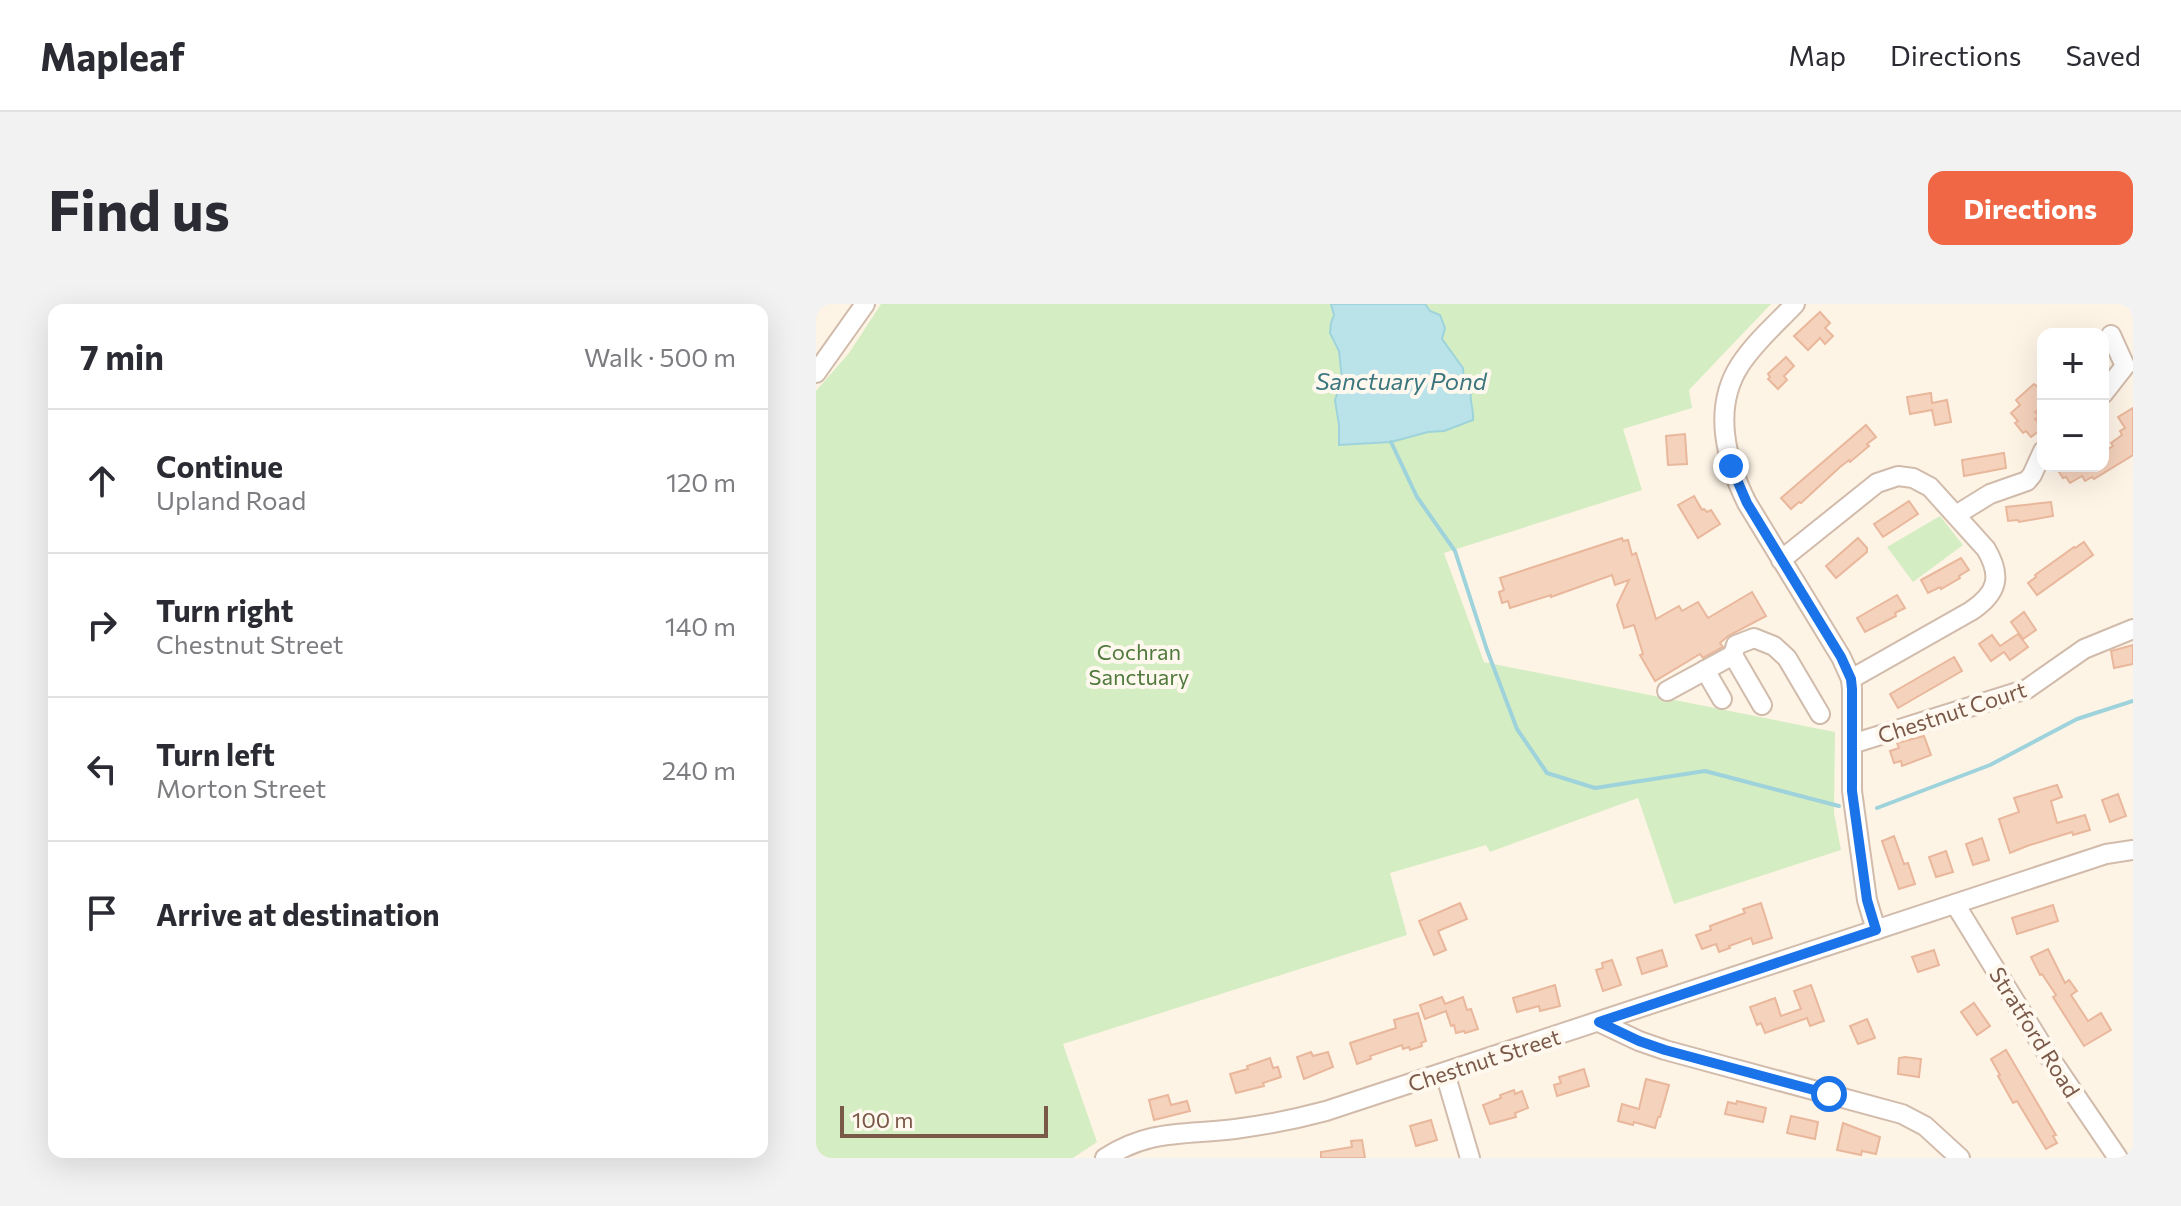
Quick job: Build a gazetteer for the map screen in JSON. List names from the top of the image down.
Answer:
{
  "streets": {
    "street": ["Chestnut Court", "Stratford Road", "Chestnut Street"]
  },
  "crossings": [
    ["Stratford Road", "Chestnut Street"]
  ],
  "water": ["Sanctuary Pond"],
  "parks": ["Cochran Sanctuary"],
  "scale_bar": "100 m",
  "page": {
    "header": "Mapleaf",
    "nav": ["Map", "Directions", "Saved"],
    "buttons": "Directions",
    "title": "Find us",
    "heading": ["7 min", "Walk · 500 m"],
    "map_buttons": ["+", "−"],
    "list": [
      ["Continue", "Upland Road", "120 m"],
      ["Turn right", "Chestnut Street", "140 m"],
      ["Turn left", "Morton Street", "240 m"],
      "Arrive at destination"
    ],
    "scale": "100 m"
  }
}
